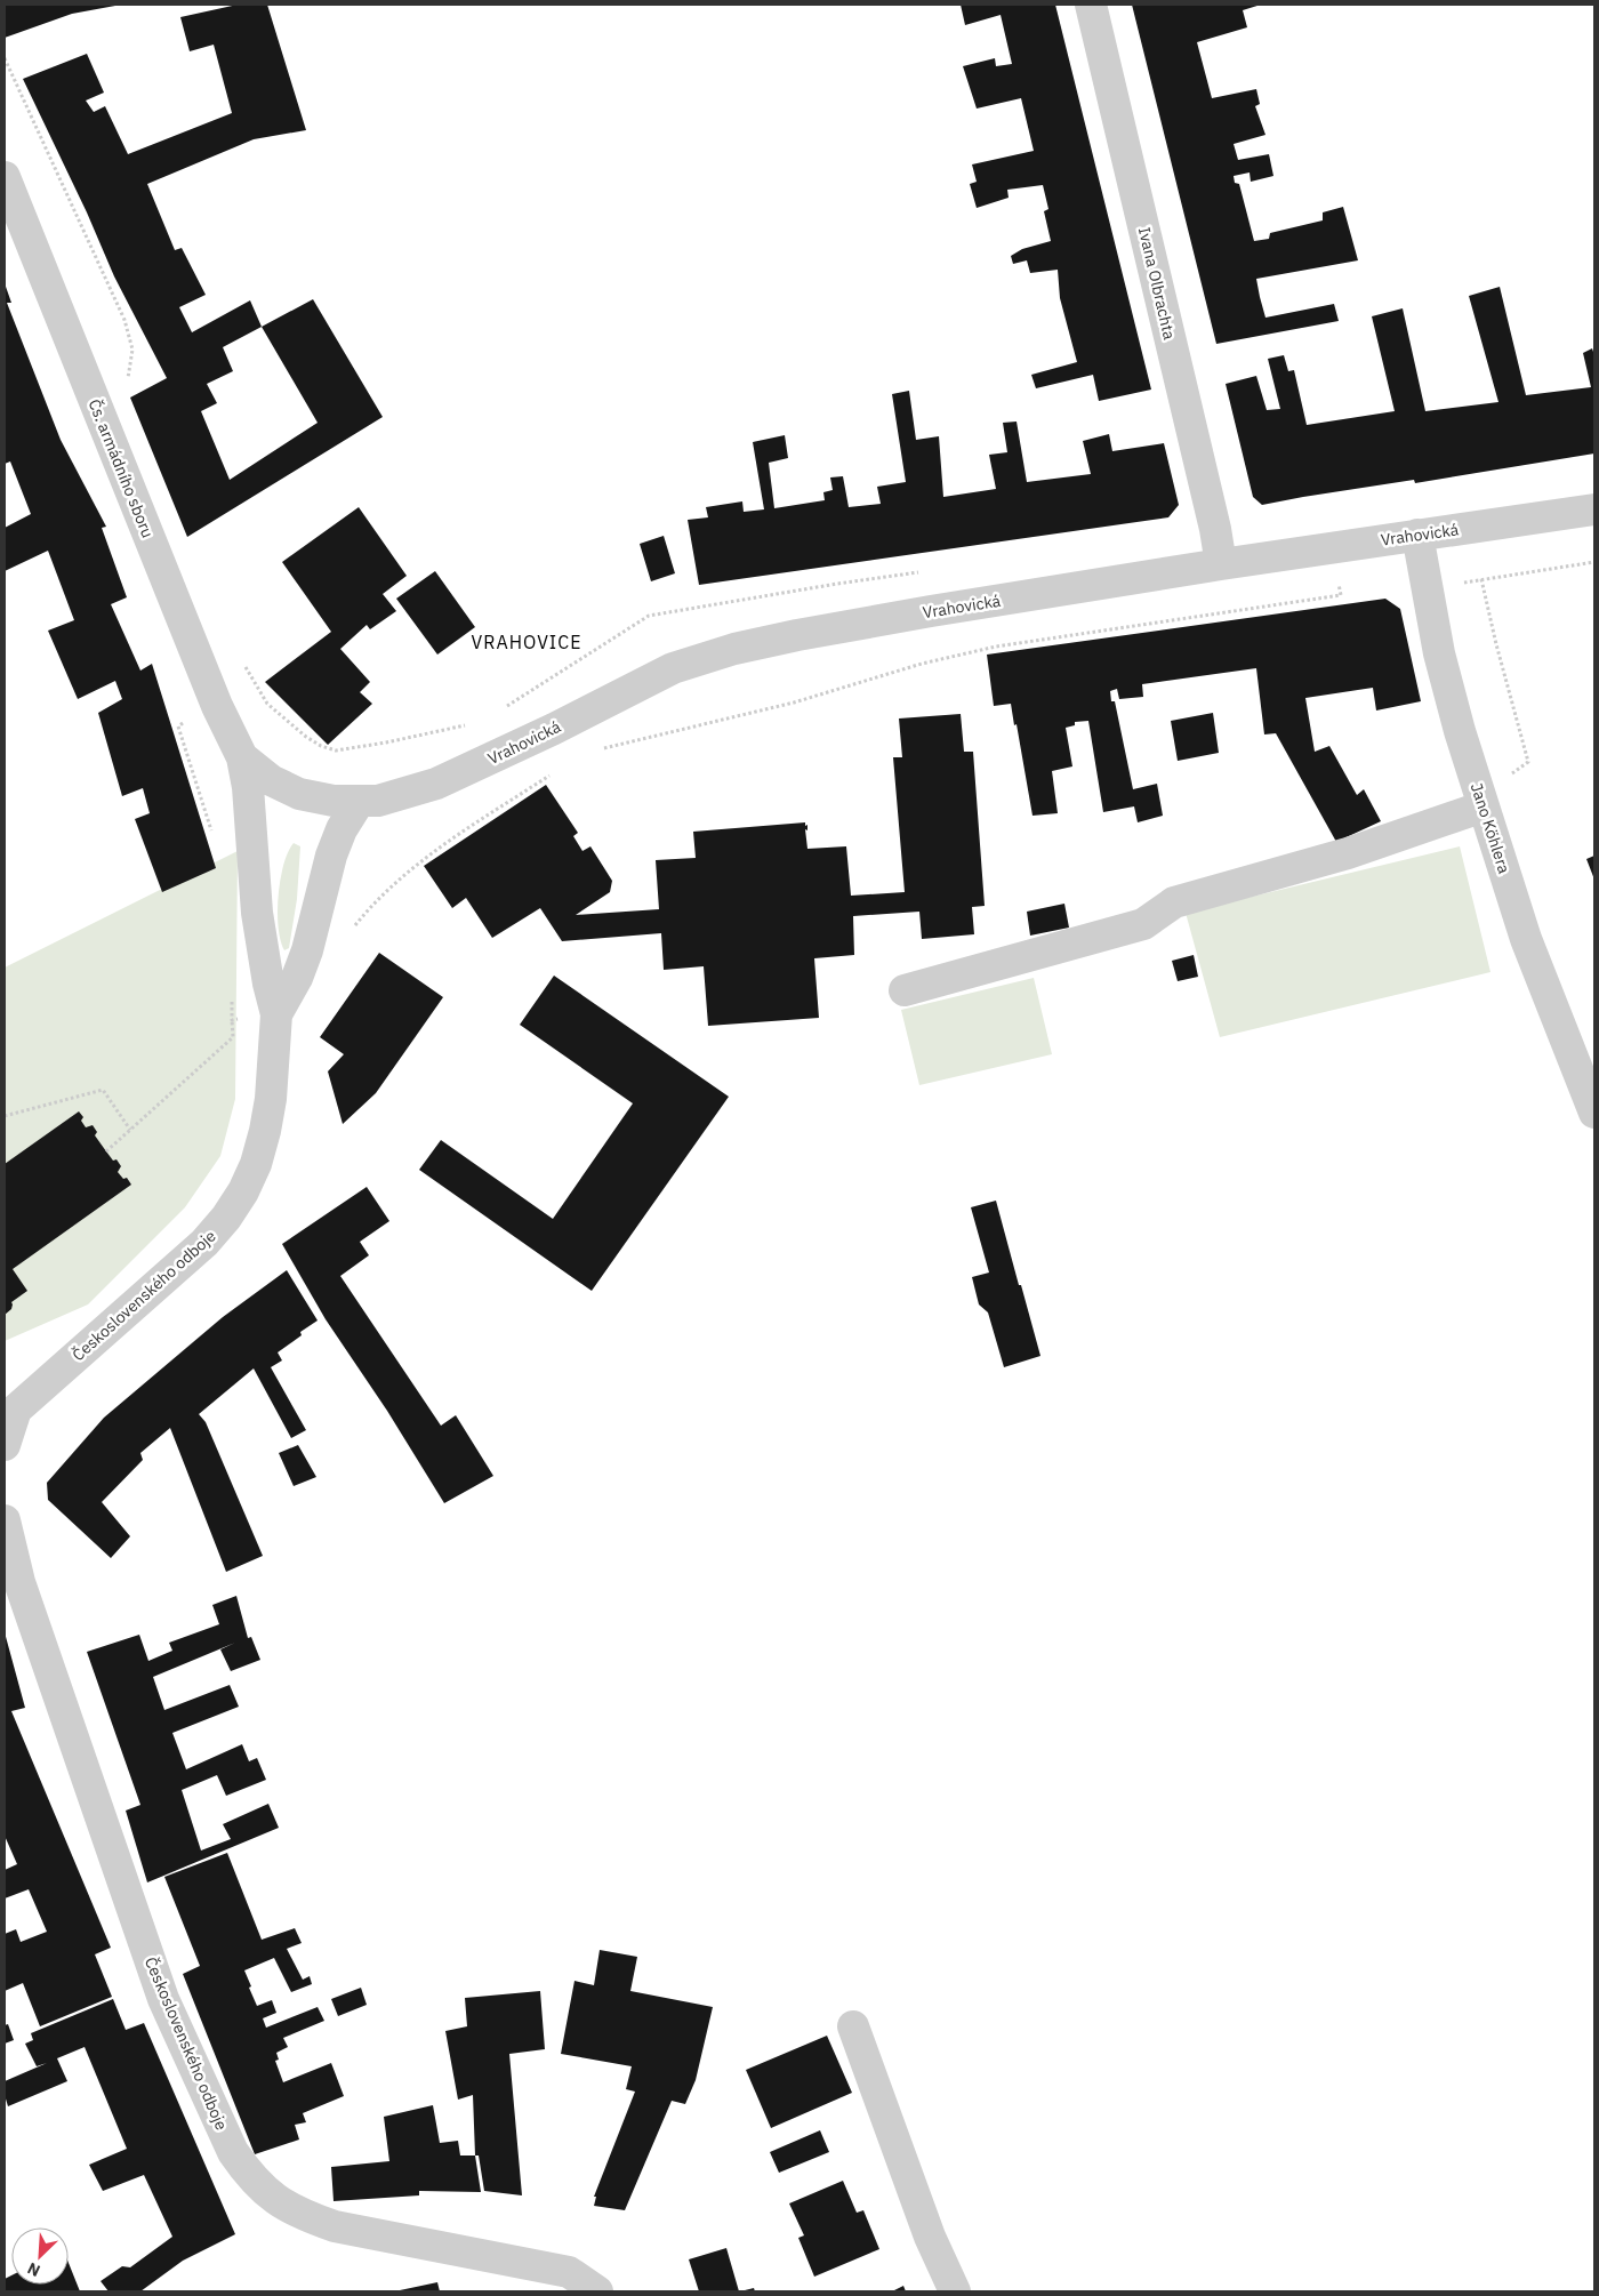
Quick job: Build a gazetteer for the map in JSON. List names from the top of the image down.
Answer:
{
  "streets": {
    "street": [
      "Ivana Olbrachta",
      "Čs. armádního sboru",
      "Vrahovická",
      "Jano Köhlera",
      "Československého odboje"
    ]
  },
  "crossings": [
    ["Ivana Olbrachta", "Vrahovická"],
    ["Čs. armádního sboru", "Vrahovická"],
    ["Čs. armádního sboru", "Československého odboje"],
    ["Vrahovická", "Jano Köhlera"],
    ["Vrahovická", "Československého odboje"]
  ],
  "districts": ["VRAHOVICE"],
  "north": "bottom left"
}
